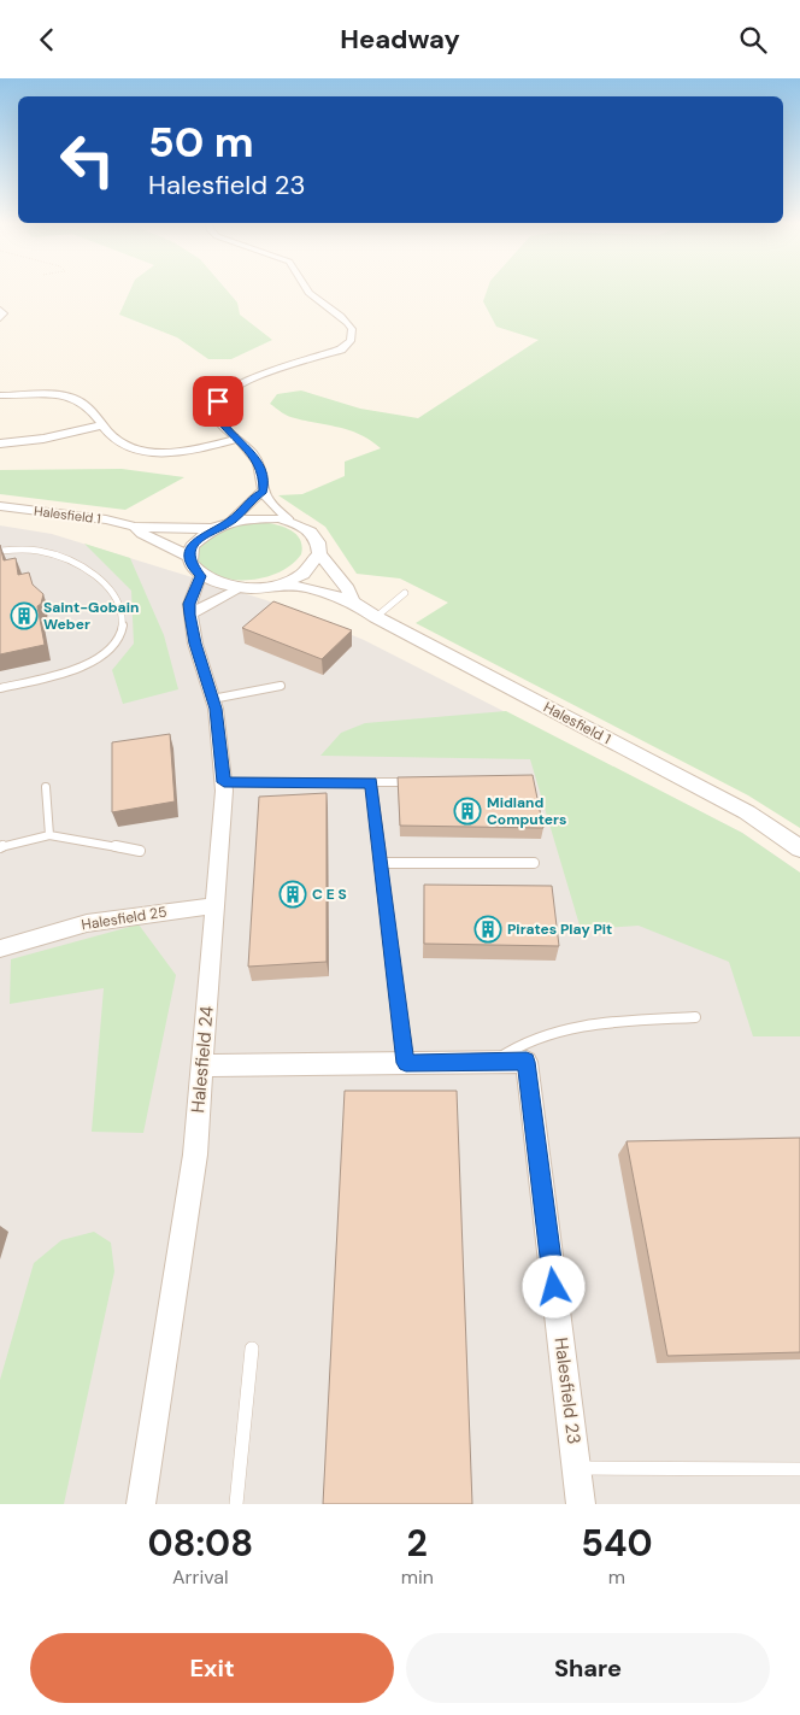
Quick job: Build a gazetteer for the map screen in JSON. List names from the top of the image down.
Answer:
{
  "streets": {
    "street": [
      "Halesfield 1",
      "Halesfield 25",
      "Halesfield 24",
      "Halesfield 23"
    ]
  },
  "crossings": [
    ["Halesfield 1", "Halesfield 24"],
    ["Halesfield 25", "Halesfield 24"],
    ["Halesfield 24", "Halesfield 23"]
  ],
  "places": {
    "building": [
      "Saint-Gobain Weber",
      "Midland Computers",
      "C E S",
      "Pirates Play Pit"
    ]
  },
  "page": {
    "header": "Headway",
    "turn": ["50 m", "Halesfield 23"],
    "eta": [
      "08:08",
      "Arrival",
      "2",
      "min",
      "540",
      "m"
    ],
    "buttons": ["Exit", "Share"]
  }
}
